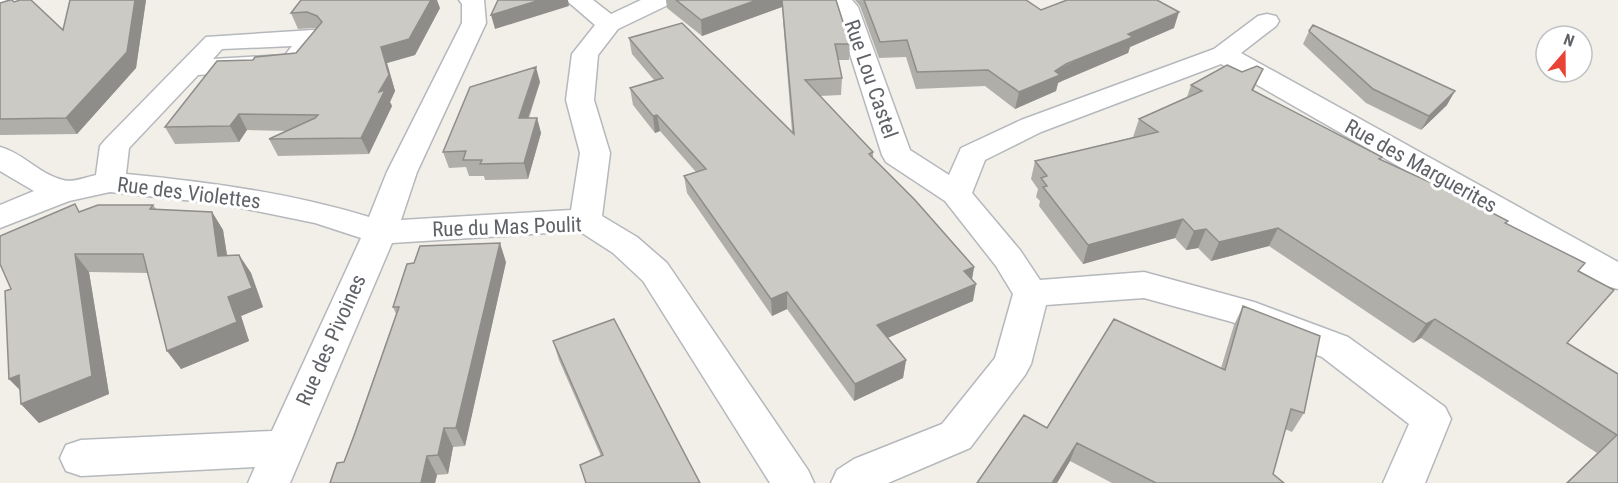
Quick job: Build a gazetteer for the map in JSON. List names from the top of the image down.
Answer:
{
  "streets": {
    "street": [
      "Rue Lou Castel",
      "Rue des Marguerites",
      "Rue des Violettes",
      "Rue du Mas Poulit",
      "Rue des Pivoines"
    ]
  },
  "crossings": [
    ["Rue des Violettes", "Rue du Mas Poulit"],
    ["Rue des Violettes", "Rue des Pivoines"],
    ["Rue du Mas Poulit", "Rue des Pivoines"]
  ],
  "north": "top"
}
